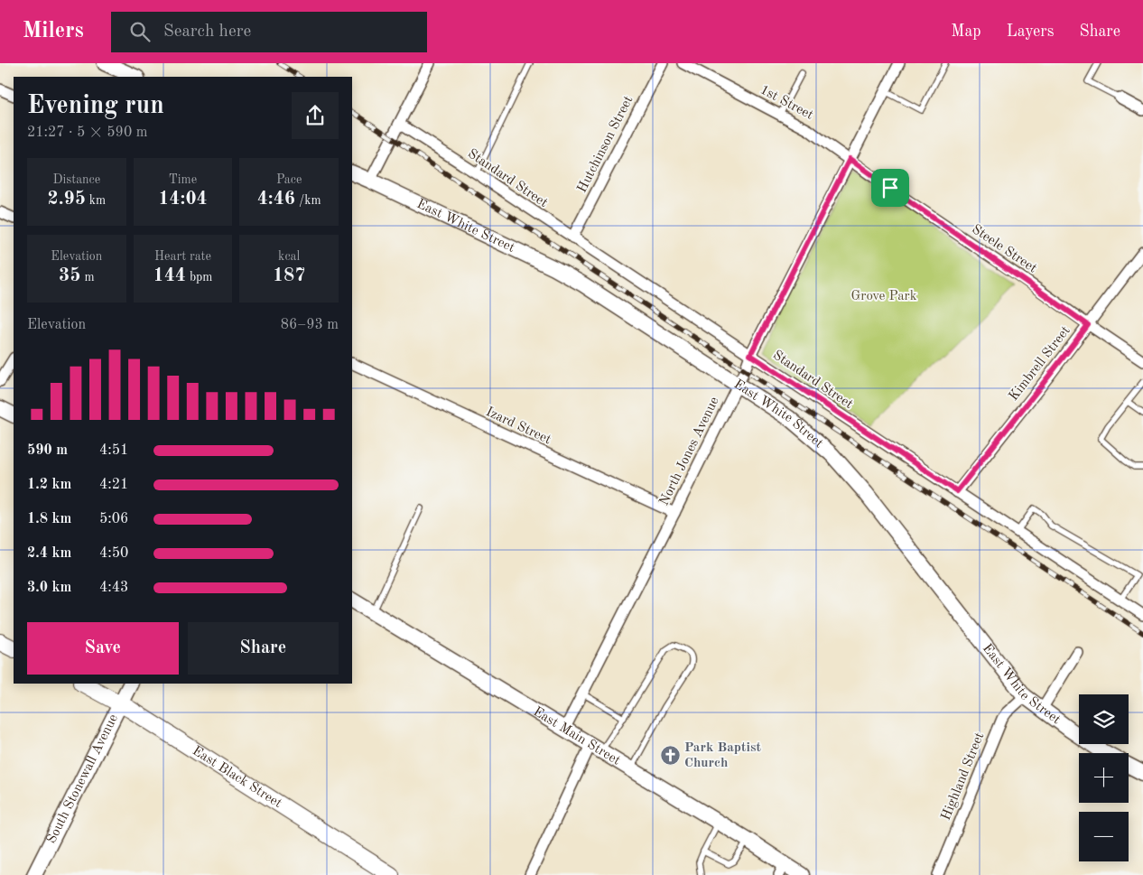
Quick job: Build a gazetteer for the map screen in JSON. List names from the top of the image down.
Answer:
{
  "streets": {
    "main road": ["East Black Street"],
    "street": [
      "1st Street",
      "Hutchinson Street",
      "Standard Street",
      "East White Street",
      "Steele Street",
      "Kimbrell Street",
      "Izard Street",
      "North Jones Avenue",
      "East Main Street",
      "Highland Street",
      "South Stonewall Avenue"
    ]
  },
  "crossings": [
    ["1st Street", "Steele Street"],
    ["1st Street", "North Jones Avenue"],
    ["Hutchinson Street", "Standard Street"],
    ["Standard Street", "Kimbrell Street"],
    ["Standard Street", "North Jones Avenue"],
    ["East White Street", "North Jones Avenue"],
    ["East White Street", "Highland Street"],
    ["Steele Street", "Kimbrell Street"],
    ["Steele Street", "North Jones Avenue"],
    ["Izard Street", "North Jones Avenue"],
    ["North Jones Avenue", "East Main Street"],
    ["East Black Street", "South Stonewall Avenue"]
  ],
  "parks": ["Grove Park"],
  "places": {
    "church": ["Park Baptist Church"]
  },
  "page": {
    "header": "Milers",
    "search": "Search here",
    "nav": ["Map", "Layers", "Share"],
    "heading": ["Evening run", "21:27 · 5 × 590 m"],
    "stats": [
      ["Distance", "2.95 km"],
      ["Time", "14:04"],
      ["Pace", "4:46 /km"],
      ["Elevation", "35 m"],
      ["Heart rate", "144 bpm"],
      ["kcal", "187"]
    ],
    "chart": ["Elevation", "86–93 m"],
    "list": [
      {
        "name": "590 m",
        "note": "4:51"
      },
      {
        "name": "1.2 km",
        "note": "4:21"
      },
      {
        "name": "1.8 km",
        "note": "5:06"
      },
      {
        "name": "2.4 km",
        "note": "4:50"
      },
      {
        "name": "3.0 km",
        "note": "4:43"
      }
    ],
    "buttons": ["Save", "Share"],
    "map_buttons": ["+", "−"]
  }
}
